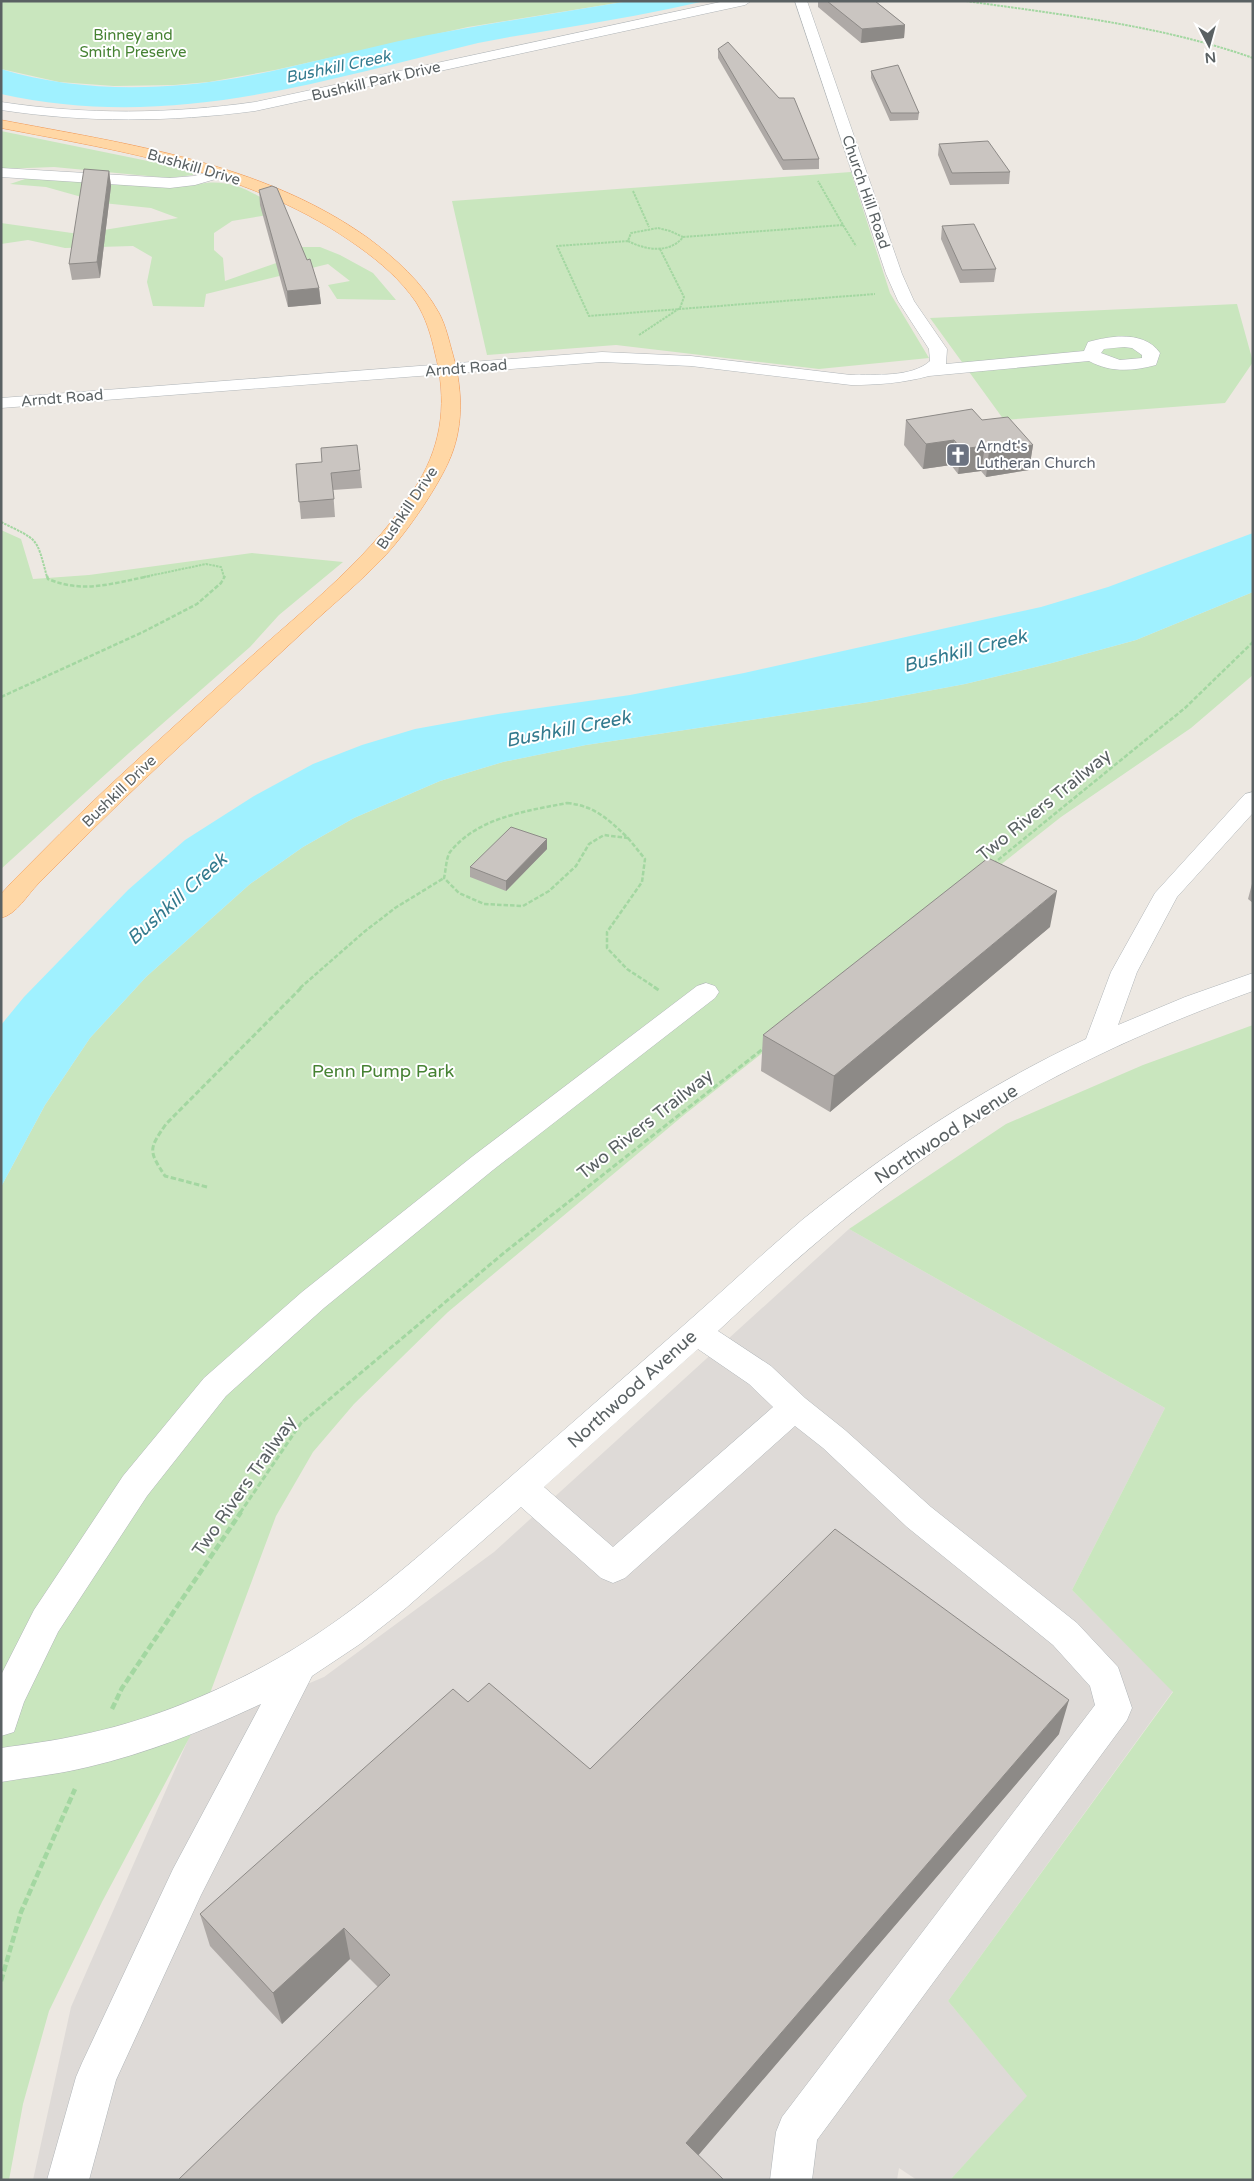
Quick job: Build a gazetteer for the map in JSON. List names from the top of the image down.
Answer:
{
  "streets": {
    "main road": ["Bushkill Drive"],
    "street": [
      "Bushkill Park Drive",
      "Church Hill Road",
      "Arndt Road",
      "Northwood Avenue"
    ],
    "path": ["Two Rivers Trailway"]
  },
  "crossings": [
    ["Bushkill Drive", "Arndt Road"],
    ["Church Hill Road", "Arndt Road"]
  ],
  "water": ["Bushkill Creek"],
  "parks": ["Binney and Smith Preserve", "Penn Pump Park"],
  "places": {
    "church": ["Arndt's Lutheran Church"]
  },
  "north": "bottom"
}
